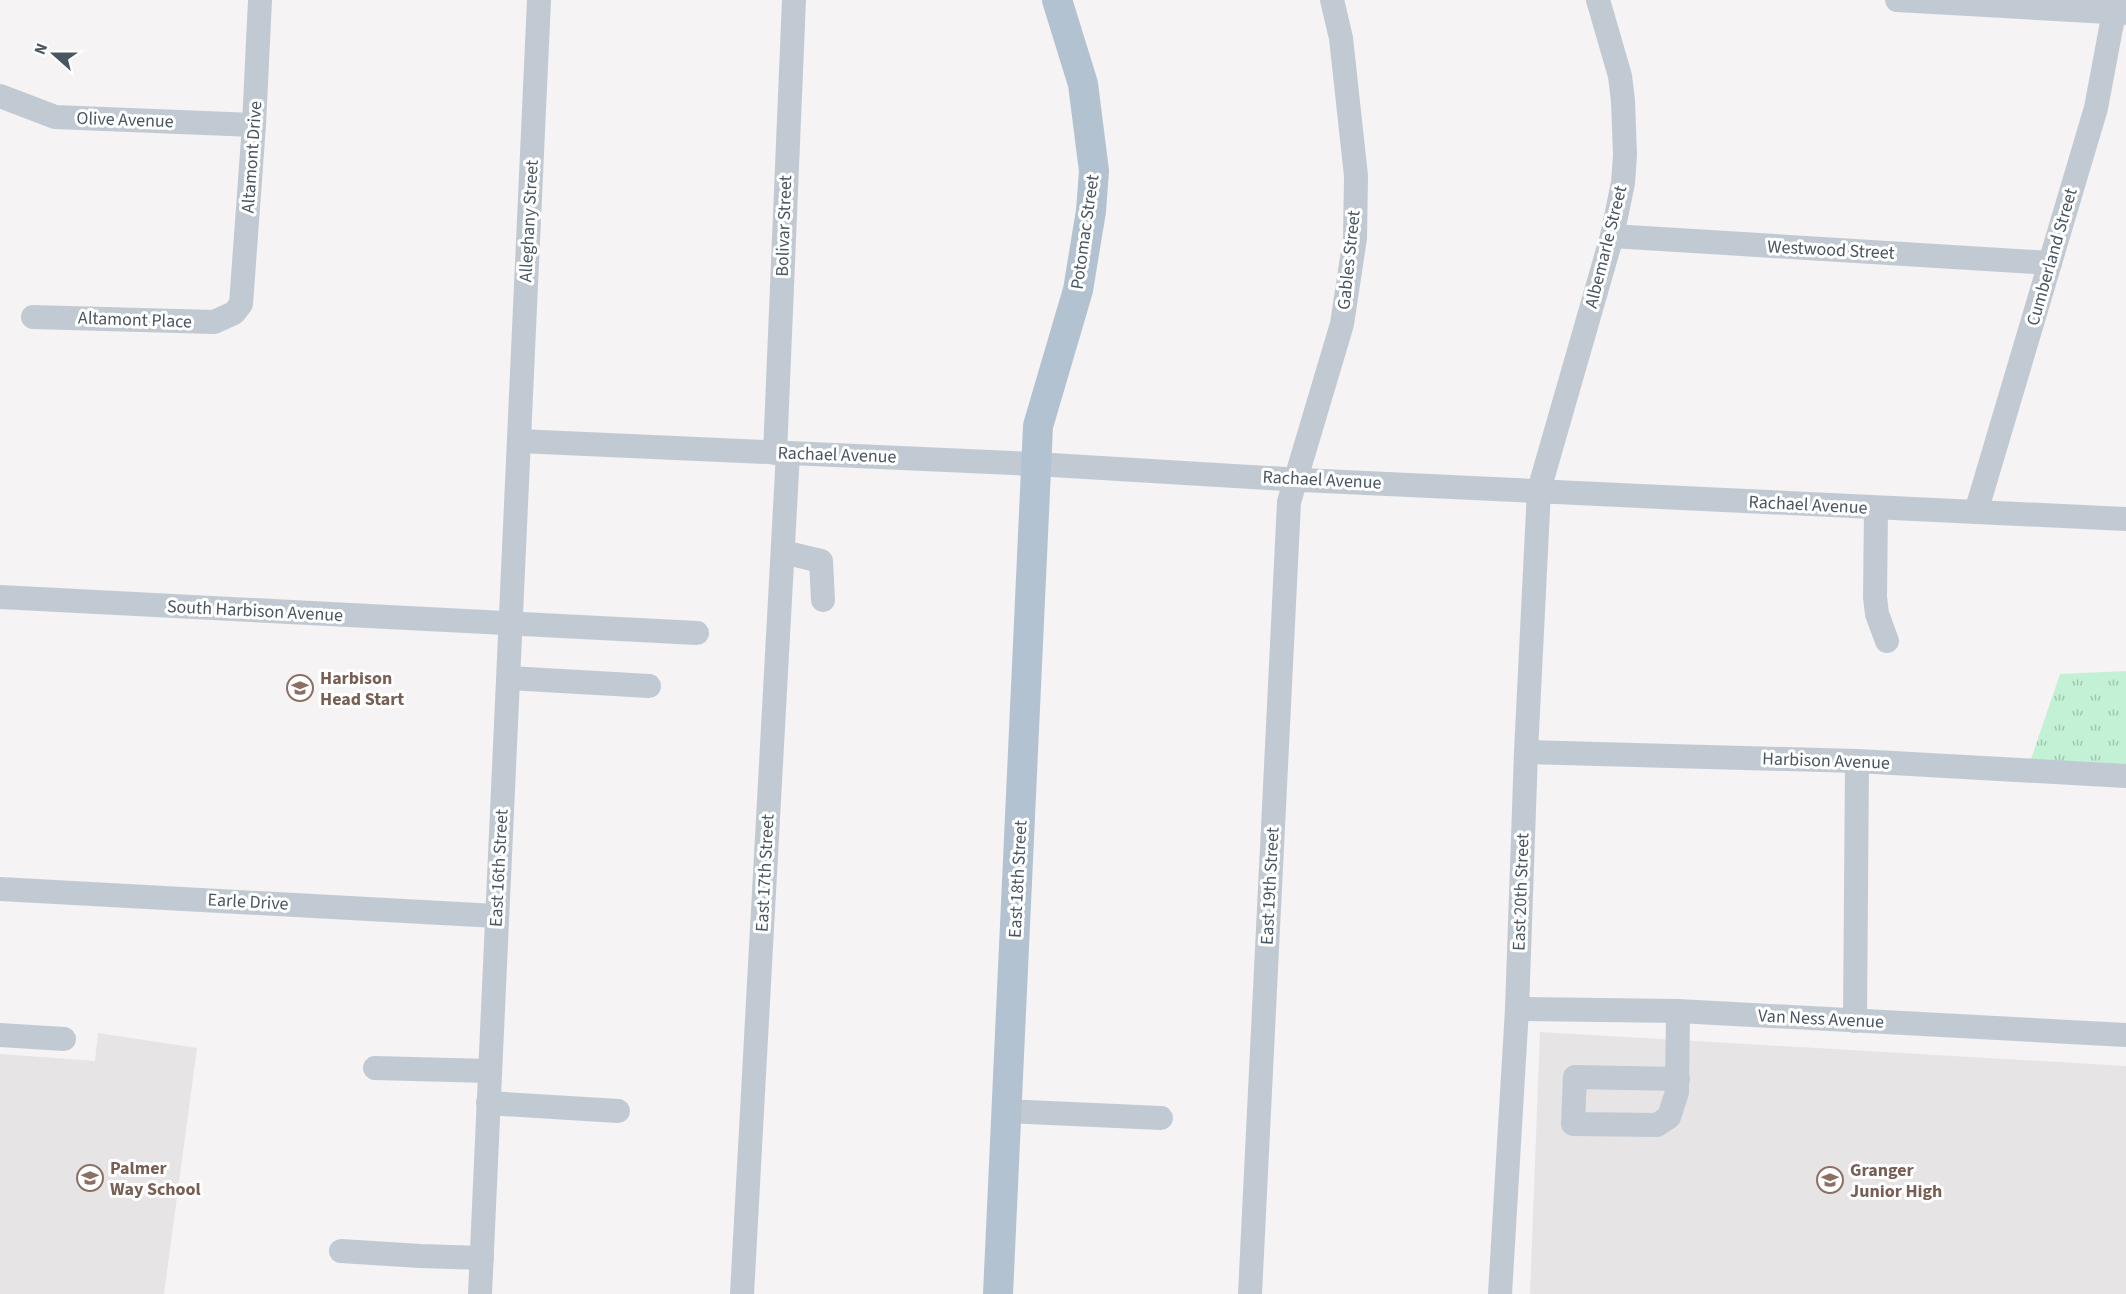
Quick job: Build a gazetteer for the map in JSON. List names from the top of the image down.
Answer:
{
  "streets": {
    "main road": ["Potomac Street", "East 18th Street"],
    "street": [
      "Olive Avenue",
      "Altamont Drive",
      "Alleghany Street",
      "Bolivar Street",
      "Albemarle Street",
      "Westwood Street",
      "Cumberland Street",
      "Gables Street",
      "Altamont Place",
      "Rachael Avenue",
      "South Harbison Avenue",
      "Harbison Avenue",
      "East 16th Street",
      "East 17th Street",
      "East 19th Street",
      "East 20th Street",
      "Earle Drive",
      "Van Ness Avenue"
    ]
  },
  "crossings": [
    ["Olive Avenue", "Altamont Drive"],
    ["Altamont Drive", "Altamont Place"],
    ["Alleghany Street", "Rachael Avenue"],
    ["Alleghany Street", "East 16th Street"],
    ["Bolivar Street", "Rachael Avenue"],
    ["Bolivar Street", "East 17th Street"],
    ["Potomac Street", "Rachael Avenue"],
    ["Potomac Street", "East 18th Street"],
    ["Albemarle Street", "Westwood Street"],
    ["Albemarle Street", "Rachael Avenue"],
    ["Albemarle Street", "East 20th Street"],
    ["Westwood Street", "Cumberland Street"],
    ["Cumberland Street", "Rachael Avenue"],
    ["Gables Street", "Rachael Avenue"],
    ["Gables Street", "East 19th Street"],
    ["Rachael Avenue", "East 16th Street"],
    ["Rachael Avenue", "East 17th Street"],
    ["Rachael Avenue", "East 18th Street"],
    ["Rachael Avenue", "East 19th Street"],
    ["Rachael Avenue", "East 20th Street"],
    ["South Harbison Avenue", "East 16th Street"],
    ["Harbison Avenue", "East 20th Street"],
    ["East 16th Street", "Earle Drive"],
    ["East 20th Street", "Van Ness Avenue"]
  ],
  "places": {
    "school or university": ["Harbison Head Start", "Palmer Way School", "Granger Junior High"]
  },
  "north": "left"
}
